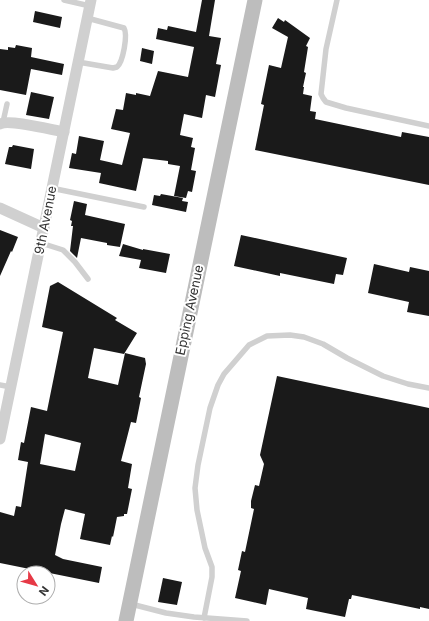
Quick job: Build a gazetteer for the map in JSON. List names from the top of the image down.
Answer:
{
  "streets": {
    "street": ["9th Avenue", "Epping Avenue"]
  },
  "north": "bottom right"
}
